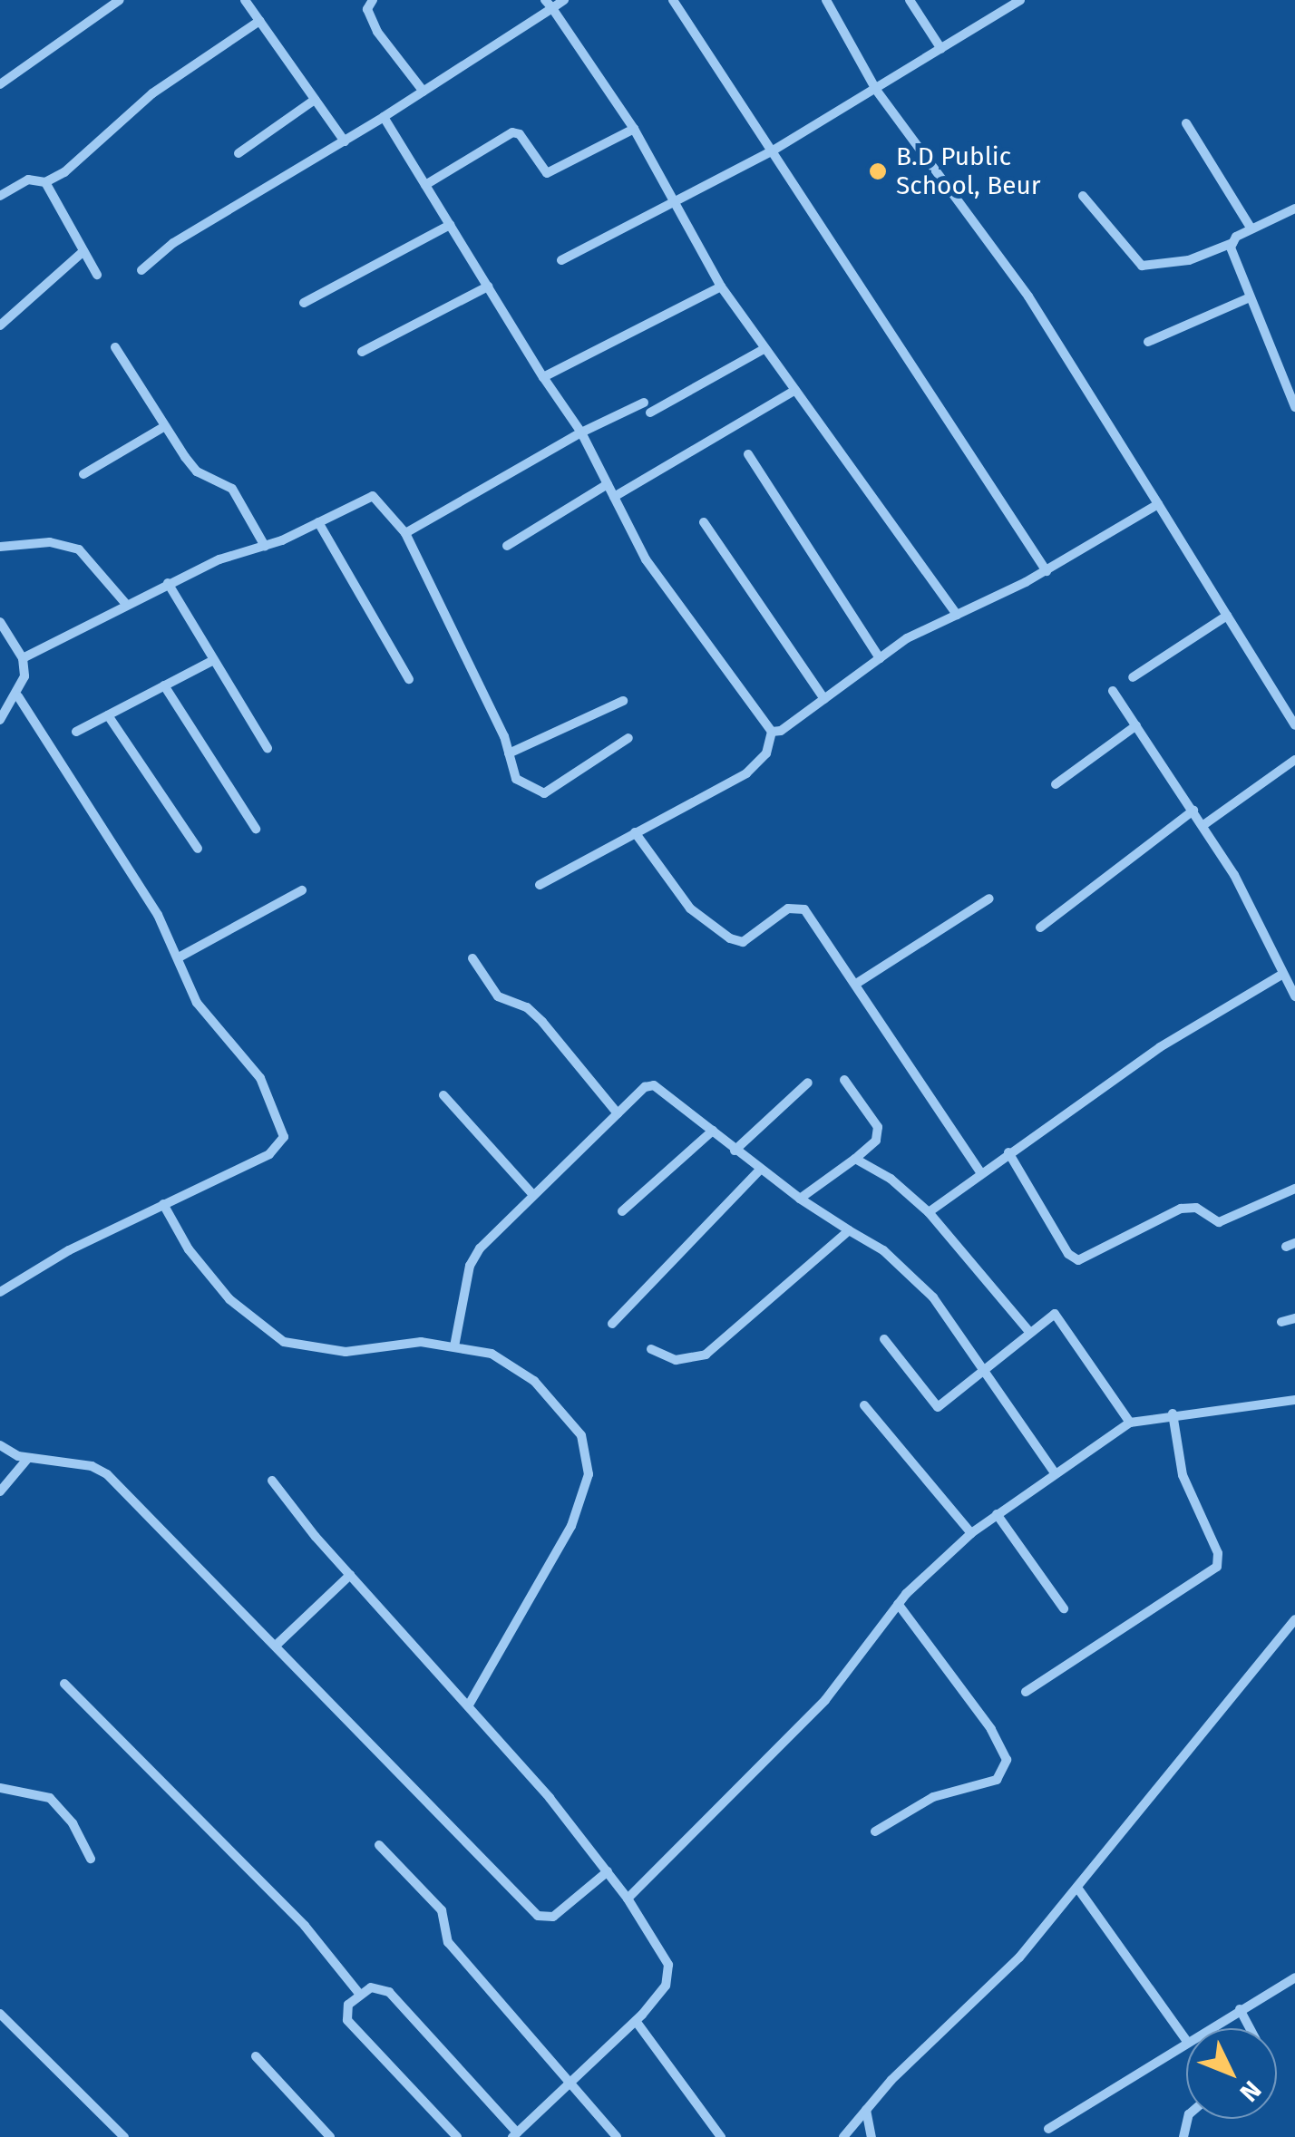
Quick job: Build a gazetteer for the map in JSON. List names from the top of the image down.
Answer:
{
  "places": ["B.D Public School, Beur"],
  "north": "bottom right"
}
